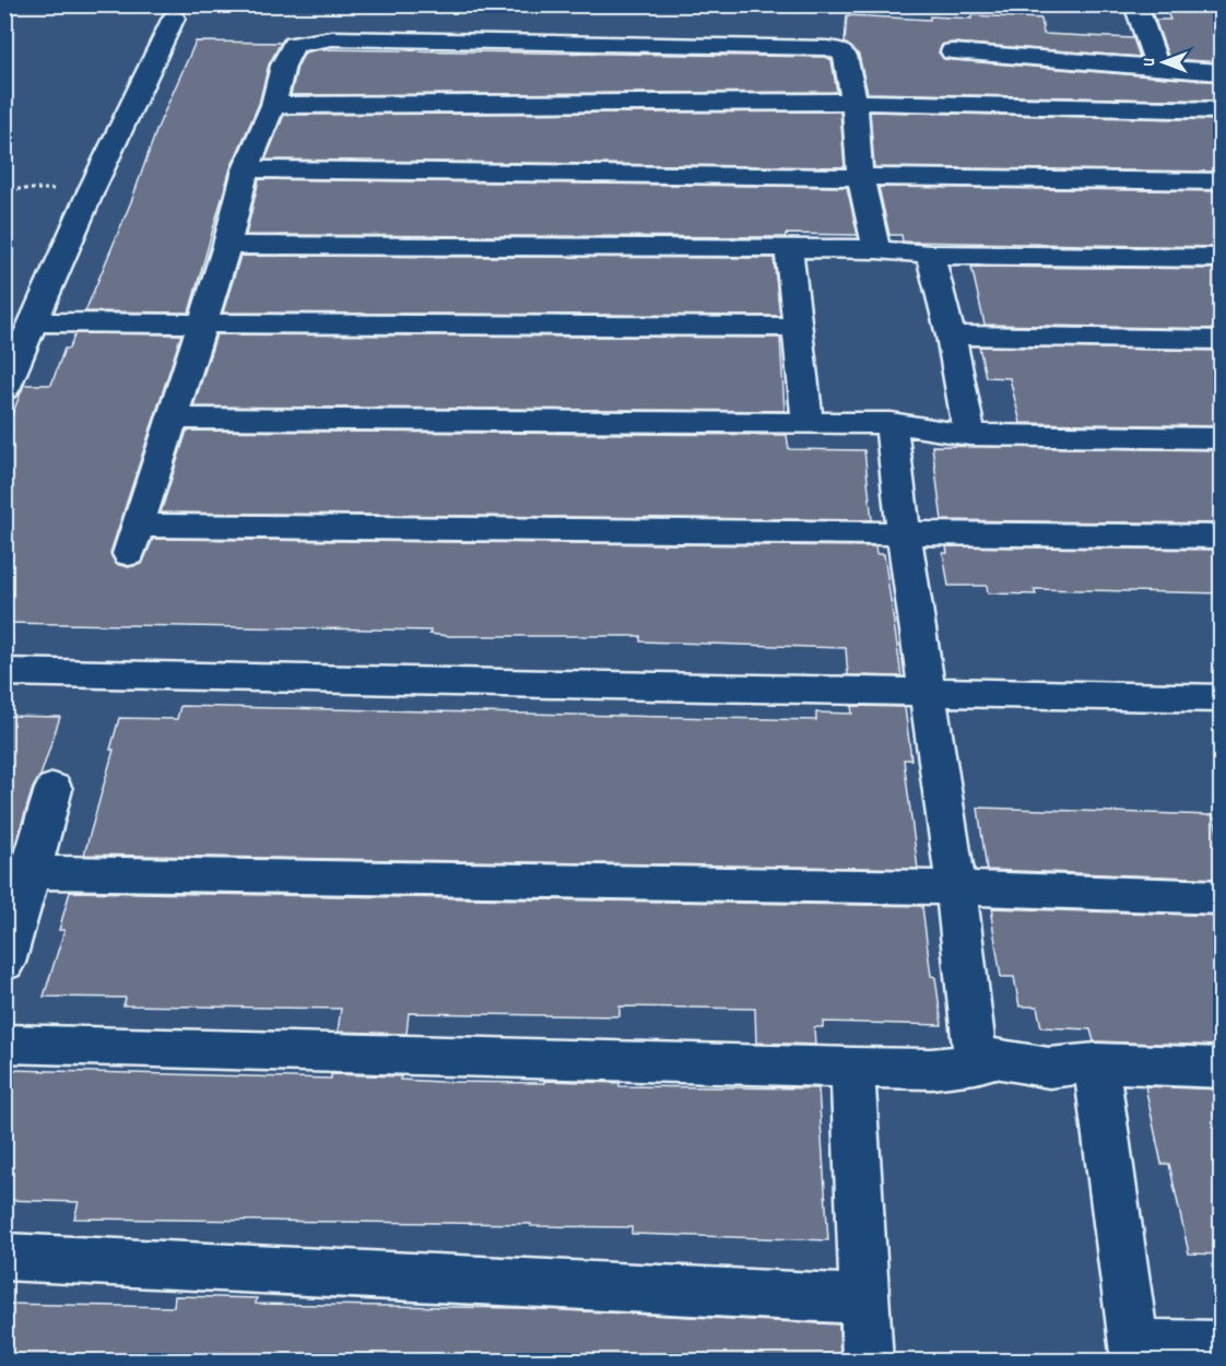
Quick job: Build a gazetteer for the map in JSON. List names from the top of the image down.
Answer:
{
  "north": "left"
}
